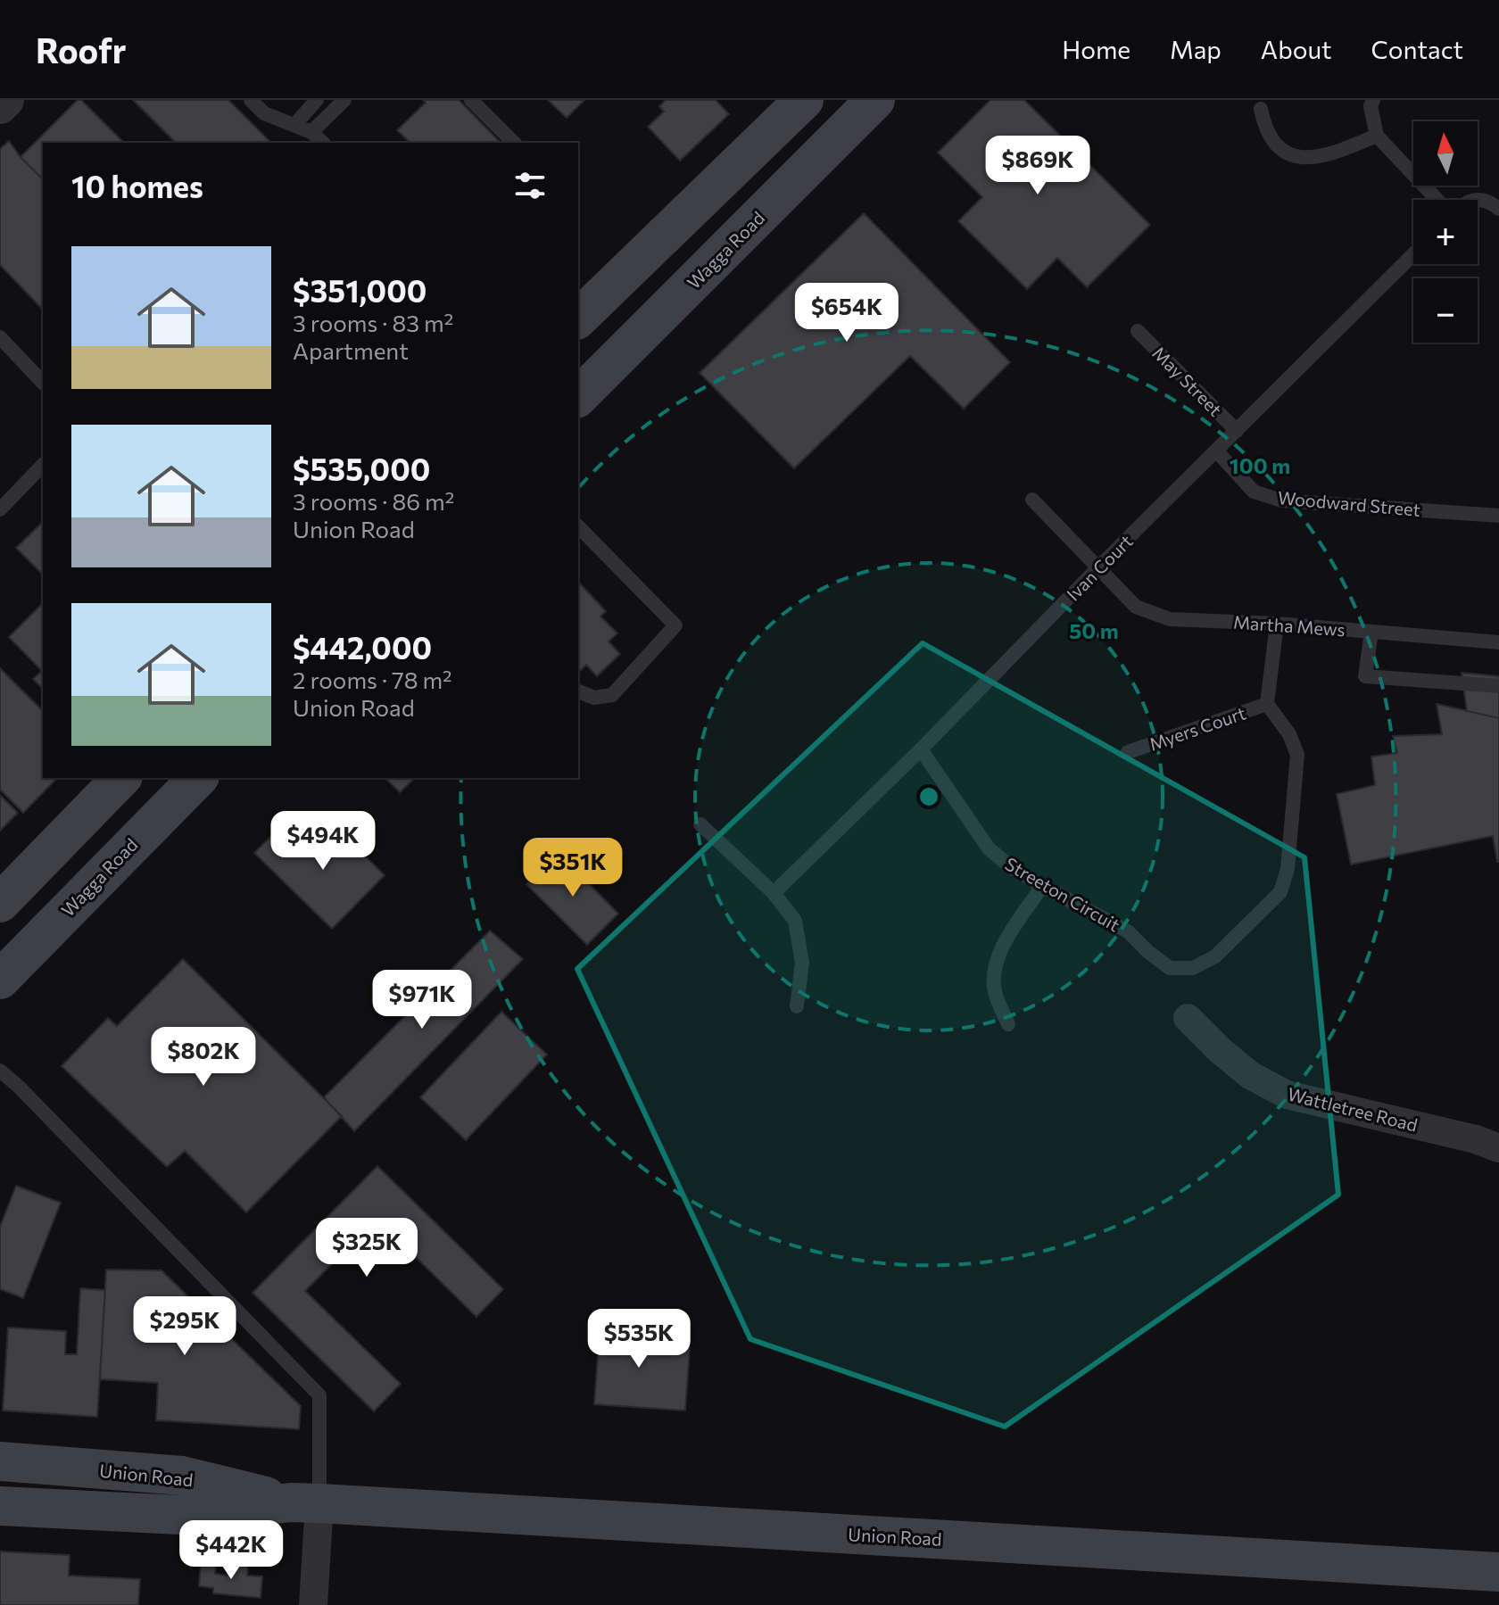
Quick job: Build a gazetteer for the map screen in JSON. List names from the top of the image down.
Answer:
{
  "streets": {
    "main road": ["Wagga Road", "Union Road"],
    "street": ["Wattletree Road"],
    "lane": [
      "May Street",
      "Woodward Street",
      "Ivan Court",
      "Martha Mews",
      "Myers Court",
      "Streeton Circuit"
    ]
  },
  "crossings": [
    ["May Street", "Ivan Court"],
    ["Woodward Street", "Ivan Court"],
    ["Ivan Court", "Martha Mews"],
    ["Ivan Court", "Streeton Circuit"],
    ["Myers Court", "Streeton Circuit"]
  ],
  "north": "top",
  "page": {
    "header": "Roofr",
    "nav": [
      "Home",
      "Map",
      "About",
      "Contact"
    ],
    "map_buttons": ["+", "−"],
    "price": [
      "$869K",
      "$654K",
      "$494K",
      "$351K",
      "$971K",
      "$802K",
      "$325K",
      "$295K",
      "$535K",
      "$442K"
    ],
    "heading": "10 homes",
    "list": [
      {
        "name": "$351,000",
        "note": "3 rooms · 83 m² · Apartment"
      },
      {
        "name": "$535,000",
        "note": "3 rooms · 86 m² · Union Road"
      },
      {
        "name": "$442,000",
        "note": "2 rooms · 78 m² · Union Road"
      }
    ]
  },
  "rings": ["100 m", "50 m"]
}
